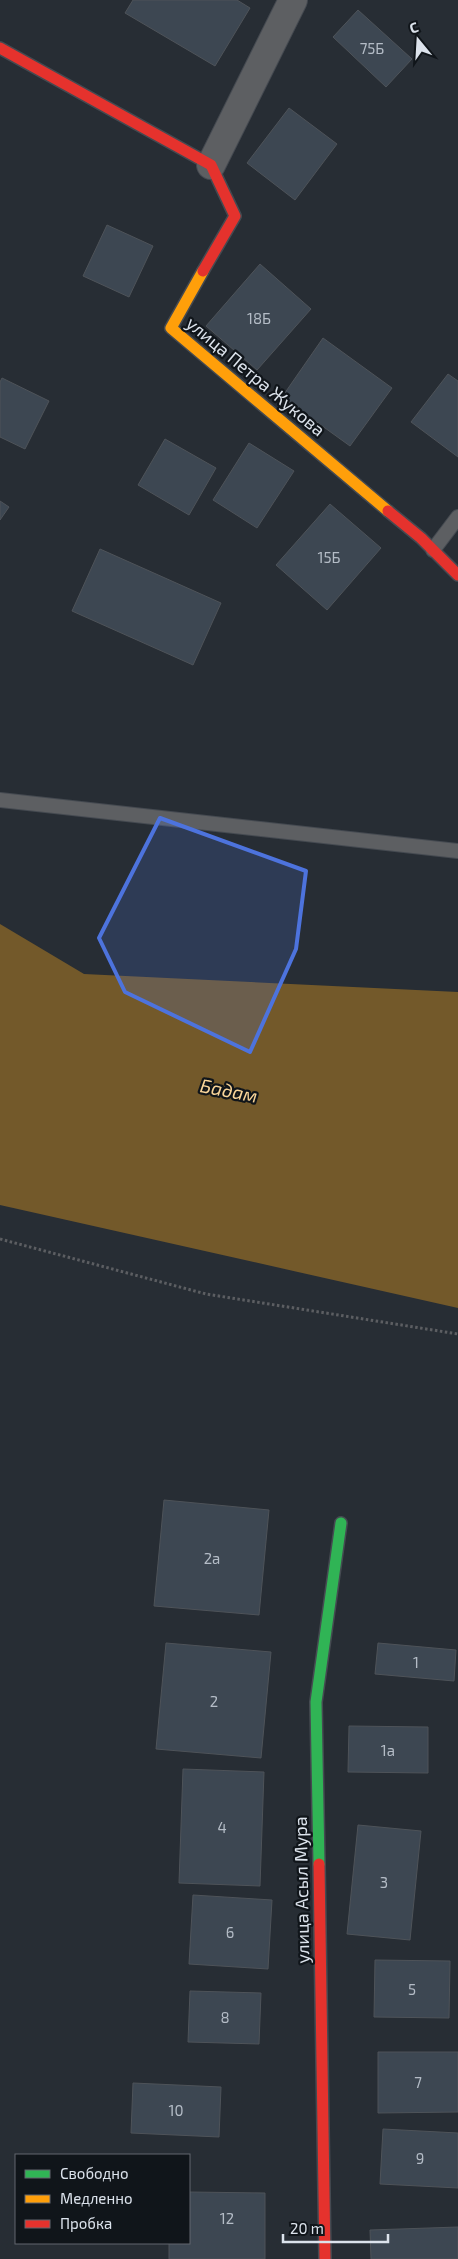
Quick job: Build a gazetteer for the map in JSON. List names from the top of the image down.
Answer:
{
  "streets": {
    "street": ["улица Петра Жукова", "улица Асыл Мура"]
  },
  "water": ["Бадам"],
  "house_numbers": [
    "75Б",
    "18Б",
    "15Б",
    "2а",
    "1",
    "2",
    "1а",
    "4",
    "3",
    "6",
    "5",
    "8",
    "7",
    "10",
    "9",
    "12"
  ],
  "legend": ["Свободно", "Медленно", "Пробка"],
  "scale_bar": "20 m",
  "north": "top"
}
